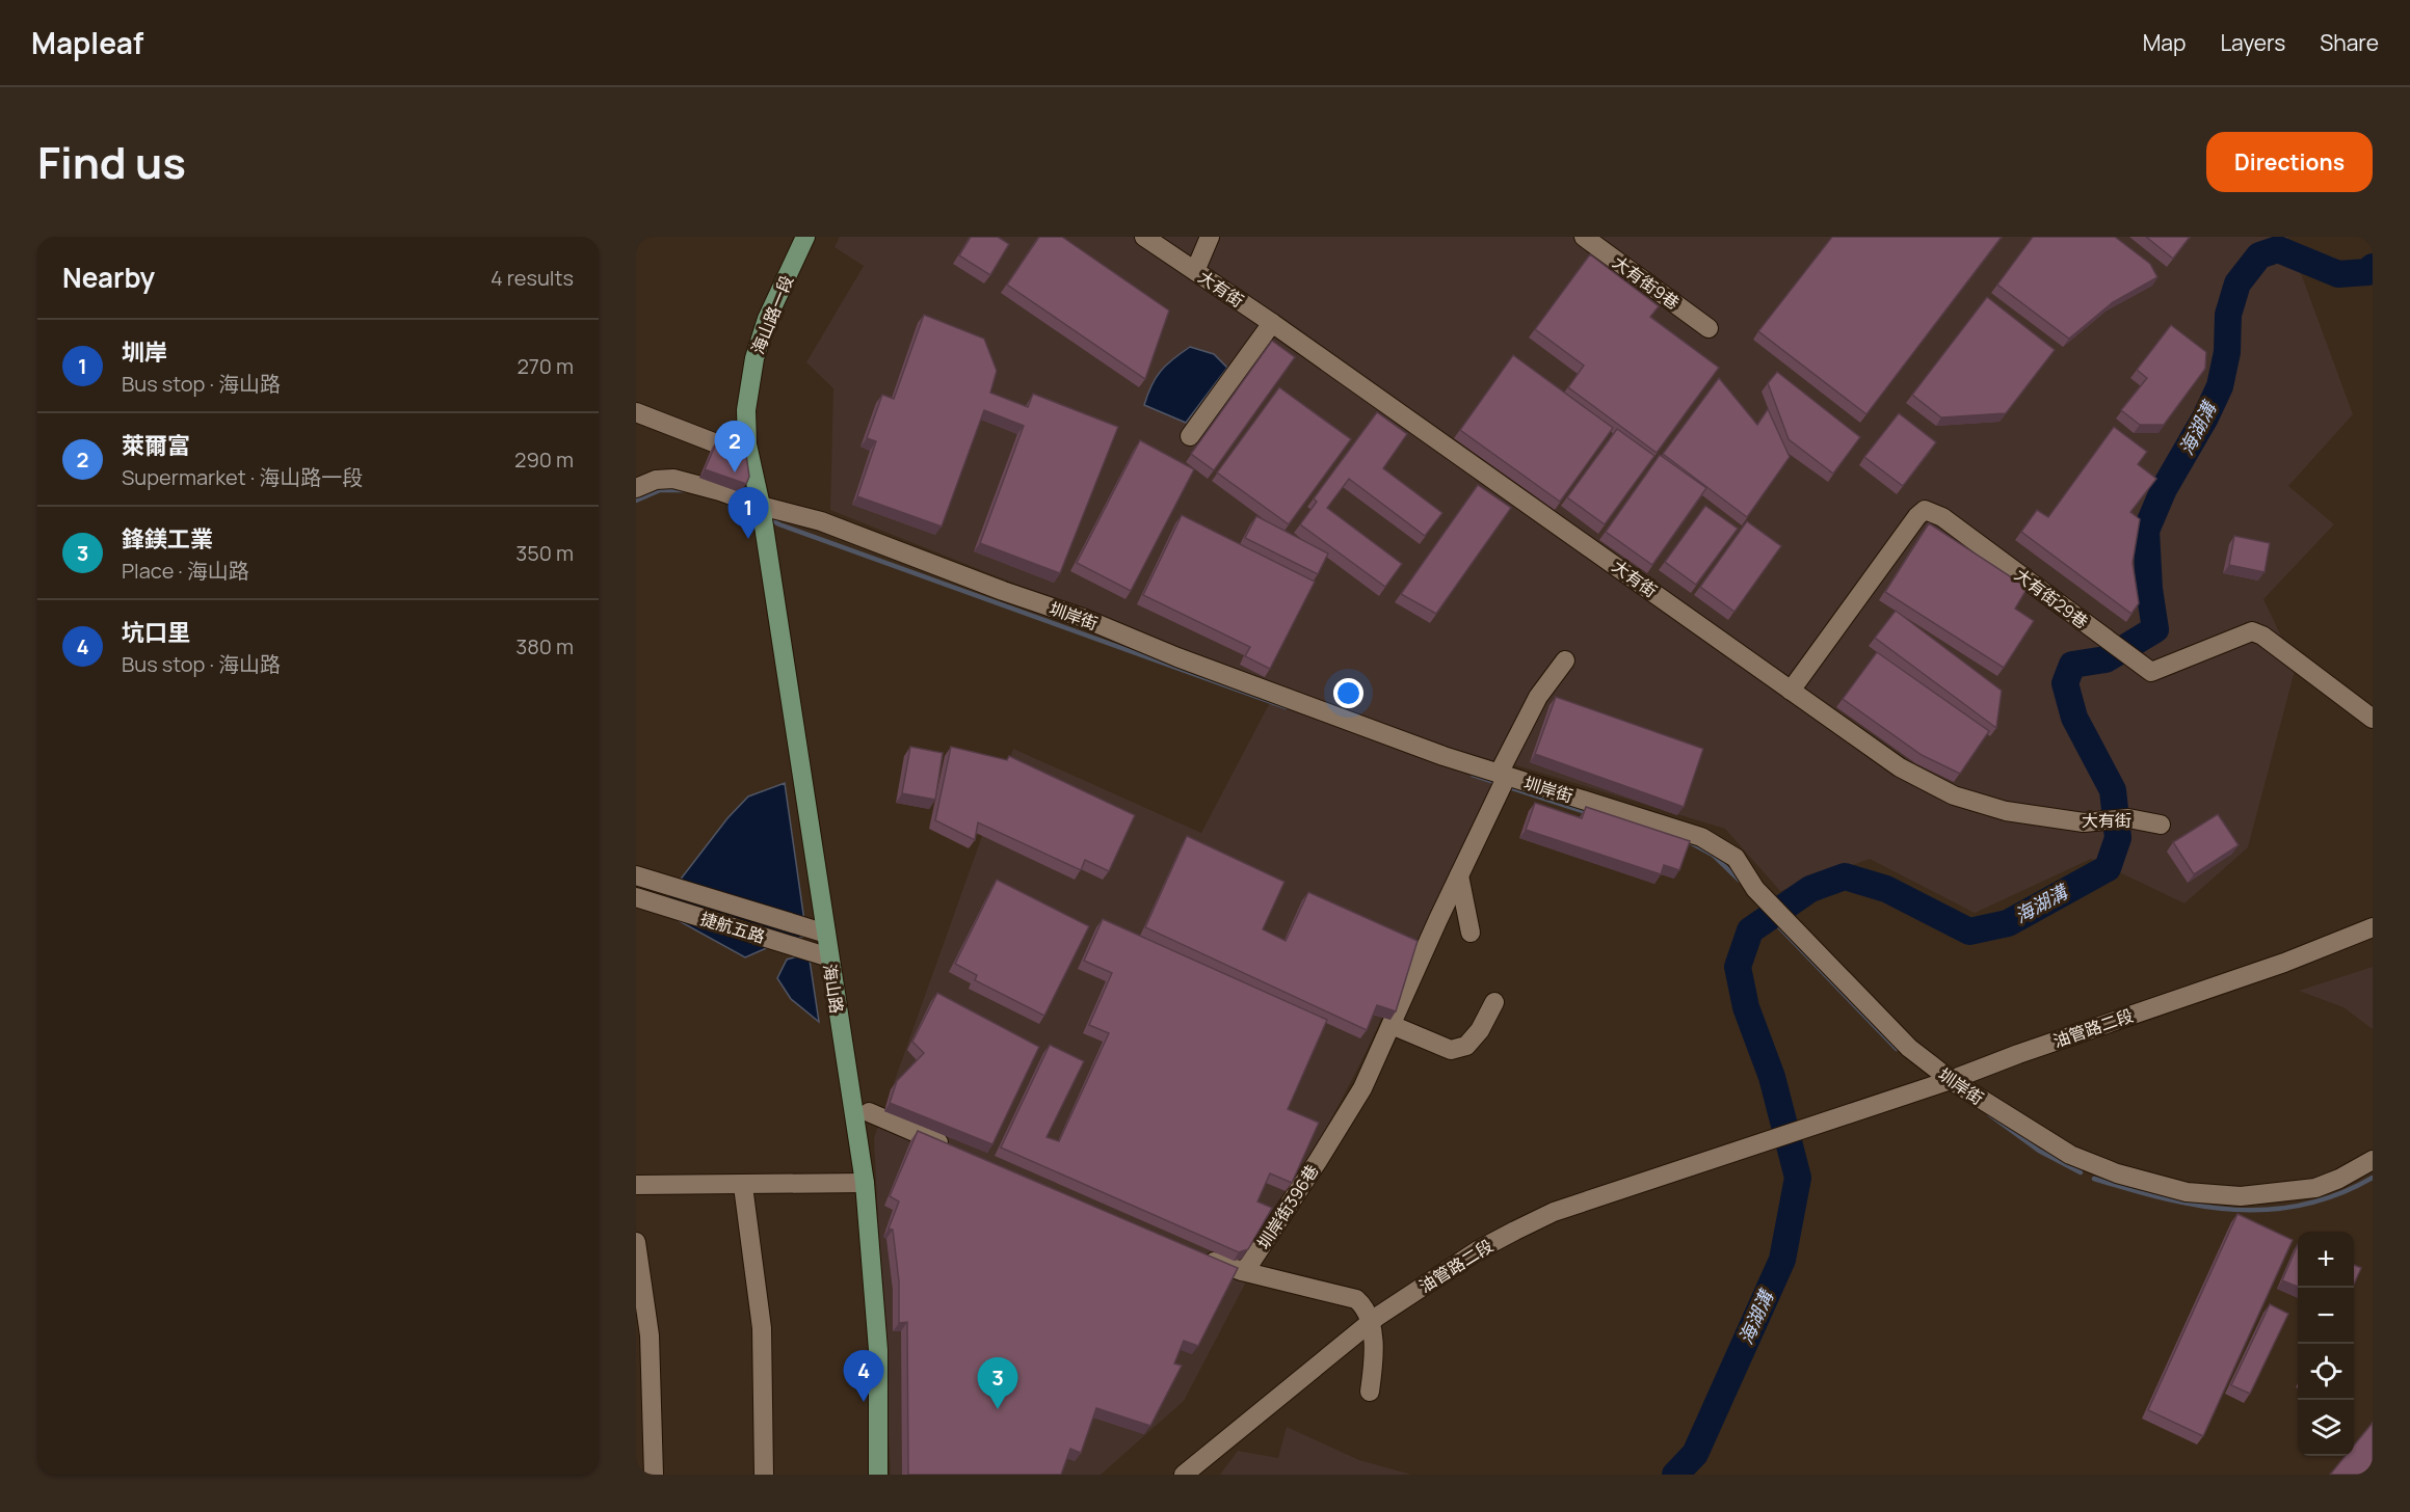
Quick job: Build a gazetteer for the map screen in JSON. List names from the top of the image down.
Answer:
{
  "streets": {
    "main road": ["海山路一段", "海山路"],
    "street": [
      "大有街9巷",
      "大有街",
      "大有街29巷",
      "圳岸街",
      "捷航五路",
      "油管路二段",
      "圳岸街396巷"
    ]
  },
  "crossings": [
    ["大有街", "大有街29巷"],
    ["海山路一段", "圳岸街"],
    ["海山路一段", "海山路"],
    ["圳岸街", "海山路"],
    ["圳岸街", "油管路二段"],
    ["圳岸街", "圳岸街396巷"],
    ["捷航五路", "海山路"]
  ],
  "water": ["海湖溝"],
  "page": {
    "header": "Mapleaf",
    "nav": ["Map", "Layers", "Share"],
    "title": "Find us",
    "buttons": "Directions",
    "heading": ["Nearby", "4 results"],
    "list": [
      {
        "mark": "1",
        "name": "圳岸",
        "note": "Bus stop · 海山路",
        "value": "270 m"
      },
      {
        "mark": "2",
        "name": "萊爾富",
        "note": "Supermarket · 海山路一段",
        "value": "290 m"
      },
      {
        "mark": "3",
        "name": "鋒鎂工業",
        "note": "Place · 海山路",
        "value": "350 m"
      },
      {
        "mark": "4",
        "name": "坑口里",
        "note": "Bus stop · 海山路",
        "value": "380 m"
      }
    ],
    "pins": [
      "2",
      "1",
      "4",
      "3"
    ],
    "map_buttons": ["+", "−"]
  }
}
